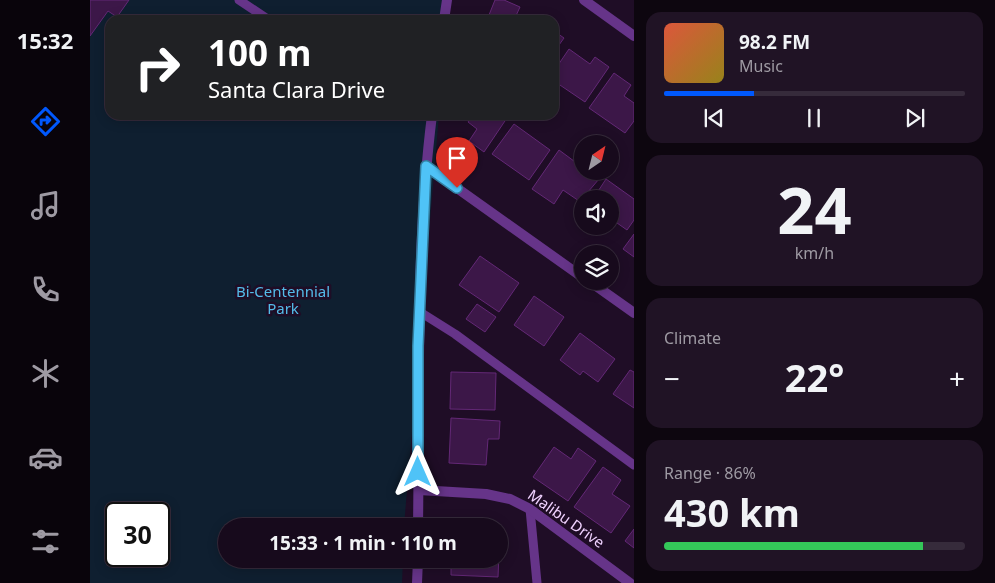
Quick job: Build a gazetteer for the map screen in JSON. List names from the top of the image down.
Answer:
{
  "streets": {
    "street": ["Malibu Drive"]
  },
  "parks": ["Bi-Centennial Park"],
  "north": "top right",
  "page": {
    "tabs": "15:32",
    "turn": ["100 m", "Santa Clara Drive"],
    "song": ["98.2 FM", "Music"],
    "tile": [
      ["24", "km/h"],
      "Climate",
      ["Range · 86%", "430 km"]
    ],
    "heat": ["−", "22°", "+"],
    "limit": "30",
    "trip": "15:33 · 1 min · 110 m"
  }
}
